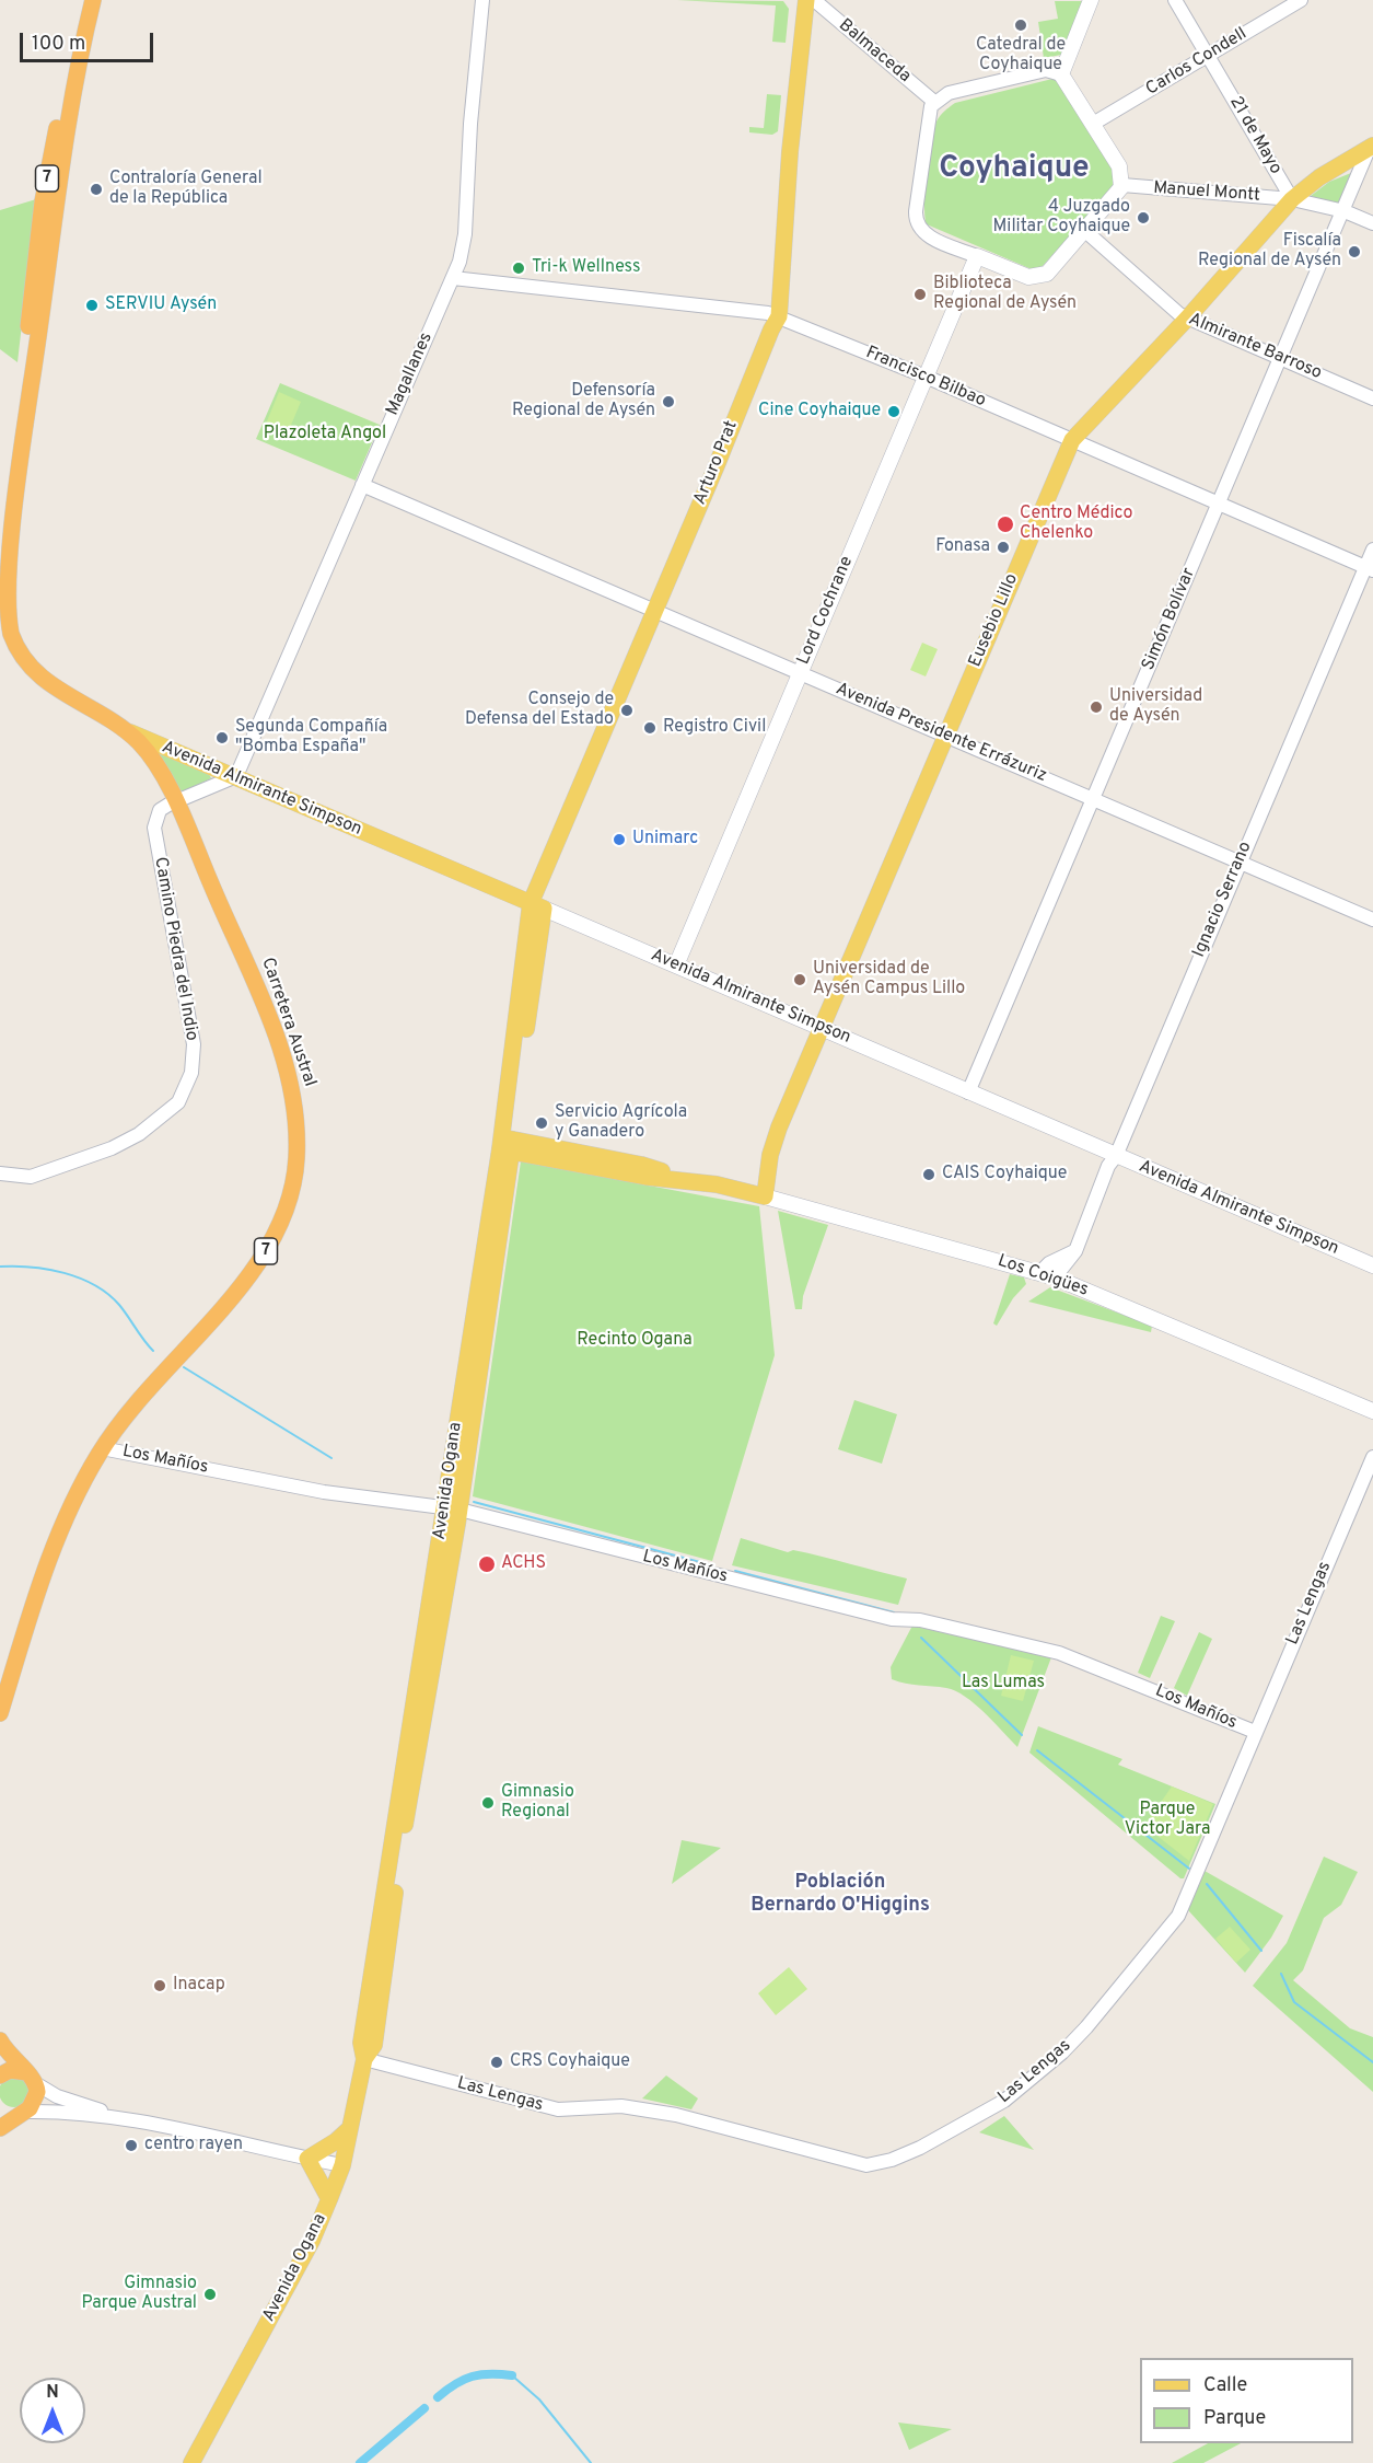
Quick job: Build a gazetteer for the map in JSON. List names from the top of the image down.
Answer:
{
  "streets": {
    "highway": ["7", "Carretera Austral"],
    "main road": [
      "Arturo Prat",
      "Lord Cochrane",
      "Eusebio Lillo",
      "Avenida Almirante Simpson",
      "Los Coigües",
      "Avenida Ogana"
    ],
    "street": [
      "Balmaceda",
      "Carlos Condell",
      "21 de Mayo",
      "Manuel Montt",
      "Almirante Barroso",
      "Magallanes",
      "Francisco Bilbao",
      "Simón Bolívar",
      "Avenida Presidente Errázuriz",
      "Ignacio Serrano",
      "Camino Piedra del Indio",
      "Los Mañíos",
      "Las Lengas"
    ]
  },
  "crossings": [
    ["Balmaceda", "Carlos Condell"],
    ["Balmaceda", "Manuel Montt"],
    ["Balmaceda", "Almirante Barroso"],
    ["Balmaceda", "Lord Cochrane"],
    ["Carlos Condell", "21 de Mayo"],
    ["Carlos Condell", "Manuel Montt"],
    ["Carlos Condell", "Almirante Barroso"],
    ["Carlos Condell", "Lord Cochrane"],
    ["21 de Mayo", "Manuel Montt"],
    ["21 de Mayo", "Eusebio Lillo"],
    ["Manuel Montt", "Almirante Barroso"],
    ["Manuel Montt", "Lord Cochrane"],
    ["Manuel Montt", "Eusebio Lillo"],
    ["Almirante Barroso", "Lord Cochrane"],
    ["Almirante Barroso", "Simón Bolívar"],
    ["Almirante Barroso", "Eusebio Lillo"],
    ["Magallanes", "Francisco Bilbao"],
    ["Magallanes", "Avenida Presidente Errázuriz"],
    ["Magallanes", "Avenida Almirante Simpson"],
    ["Francisco Bilbao", "Arturo Prat"],
    ["Francisco Bilbao", "Lord Cochrane"],
    ["Francisco Bilbao", "Simón Bolívar"],
    ["Francisco Bilbao", "Eusebio Lillo"],
    ["Francisco Bilbao", "Ignacio Serrano"],
    ["Arturo Prat", "Avenida Presidente Errázuriz"],
    ["Arturo Prat", "Avenida Almirante Simpson"],
    ["Arturo Prat", "Avenida Ogana"],
    ["Lord Cochrane", "Avenida Presidente Errázuriz"],
    ["Lord Cochrane", "Avenida Almirante Simpson"],
    ["Simón Bolívar", "Eusebio Lillo"],
    ["Simón Bolívar", "Avenida Presidente Errázuriz"],
    ["Simón Bolívar", "Avenida Almirante Simpson"],
    ["Eusebio Lillo", "Avenida Presidente Errázuriz"],
    ["Eusebio Lillo", "Avenida Almirante Simpson"],
    ["Eusebio Lillo", "Los Coigües"],
    ["Avenida Presidente Errázuriz", "Ignacio Serrano"],
    ["Avenida Almirante Simpson", "Ignacio Serrano"],
    ["Avenida Almirante Simpson", "Carretera Austral"],
    ["Avenida Almirante Simpson", "Avenida Ogana"],
    ["Ignacio Serrano", "Los Coigües"],
    ["Camino Piedra del Indio", "Carretera Austral"],
    ["Carretera Austral", "Los Mañíos"],
    ["Los Coigües", "Avenida Ogana"],
    ["Los Mañíos", "Avenida Ogana"],
    ["Los Mañíos", "Las Lengas"],
    ["Avenida Ogana", "Las Lengas"]
  ],
  "districts": ["Coyhaique", "Población Bernardo O'Higgins"],
  "parks": [
    "Plazoleta Angol",
    "Recinto Ogana",
    "Las Lumas",
    "Parque Victor Jara"
  ],
  "places": [
    "Catedral de Coyhaique",
    "Contraloría General de la República",
    "4 Juzgado Militar Coyhaique",
    "Fiscalía Regional de Aysén",
    "Tri-k Wellness",
    "Biblioteca Regional de Aysén",
    "SERVIU Aysén",
    "Defensoría Regional de Aysén",
    "Cine Coyhaique",
    "Centro Médico Chelenko",
    "Fonasa",
    "Universidad de Aysén",
    "Consejo de Defensa del Estado",
    "Registro Civil",
    "Segunda Compañía \"Bomba España\"",
    "Unimarc",
    "Universidad de Aysén Campus Lillo",
    "Servicio Agrícola y Ganadero",
    "CAIS Coyhaique",
    "ACHS",
    "Gimnasio Regional",
    "Inacap",
    "CRS Coyhaique",
    "centro rayen",
    "Gimnasio Parque Austral"
  ],
  "legend": ["Calle", "Parque"],
  "scale_bar": "100 m",
  "north": "top"
}
